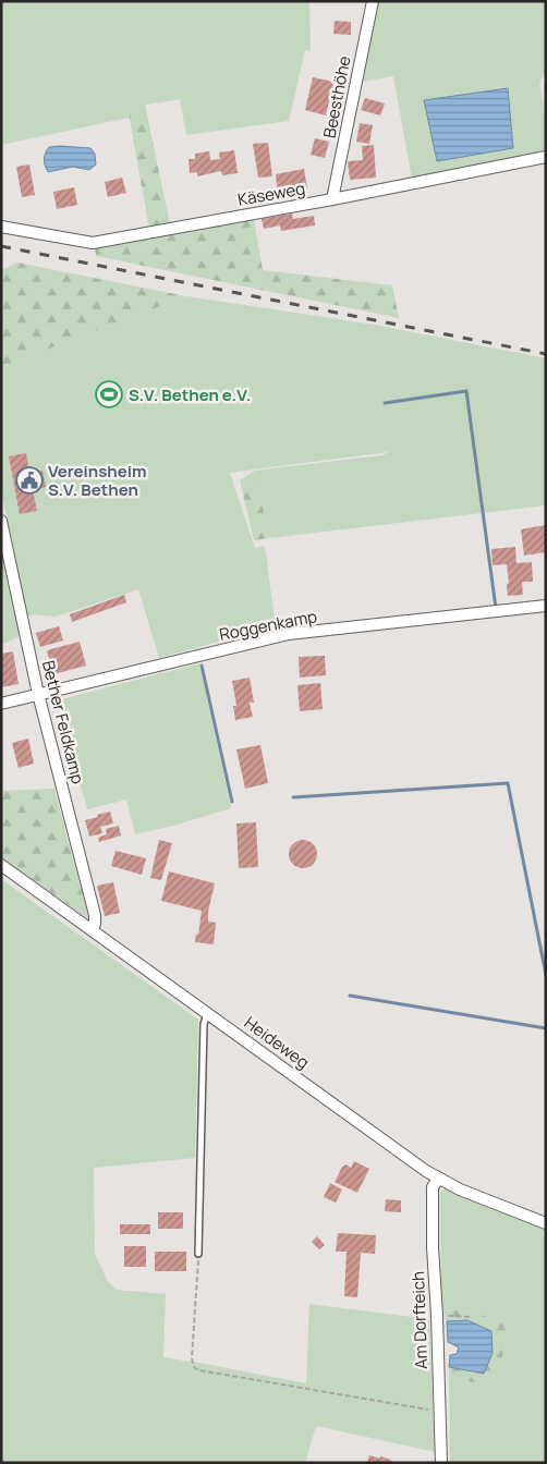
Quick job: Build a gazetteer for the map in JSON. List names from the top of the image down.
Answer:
{
  "streets": {
    "street": [
      "Beesthöhe",
      "Käseweg",
      "Roggenkamp",
      "Bether Feldkamp",
      "Heideweg",
      "Am Dorfteich"
    ]
  },
  "crossings": [
    ["Beesthöhe", "Käseweg"],
    ["Roggenkamp", "Bether Feldkamp"],
    ["Bether Feldkamp", "Heideweg"],
    ["Heideweg", "Am Dorfteich"]
  ],
  "places": {
    "sports": ["S.V. Bethen e.V."],
    "public building": ["Vereinsheim S.V. Bethen"]
  }
}
